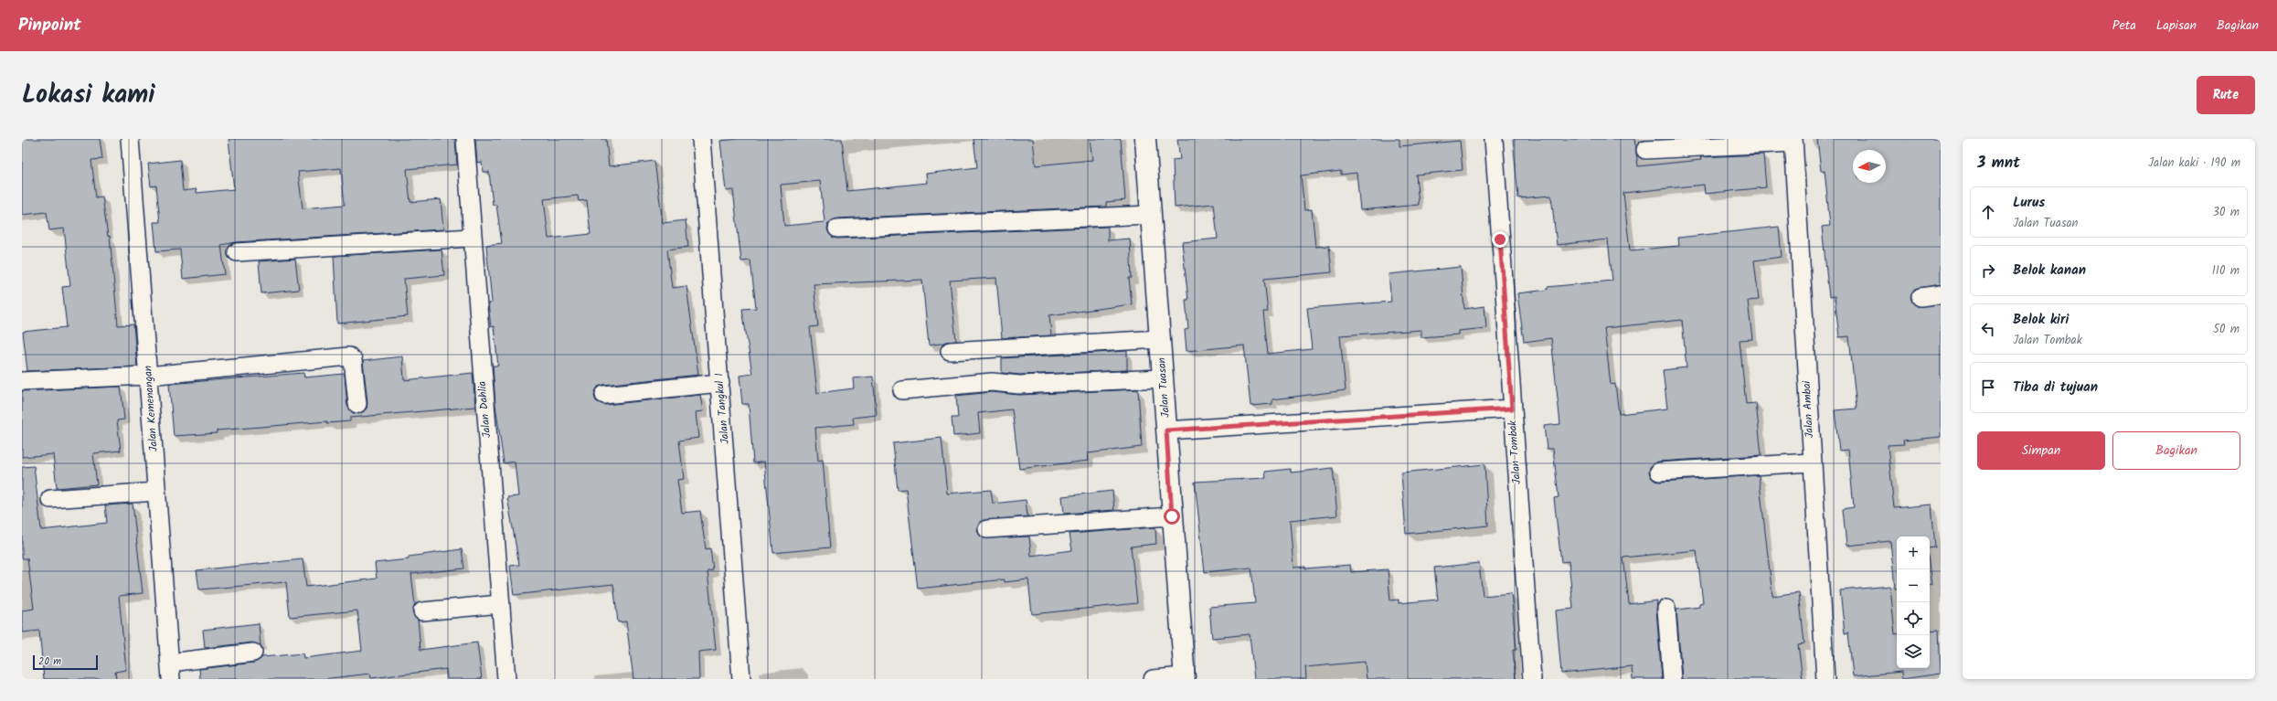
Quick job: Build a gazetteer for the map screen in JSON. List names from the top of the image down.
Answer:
{
  "streets": {
    "street": [
      "Jalan Tuasan",
      "Jalan Kemenangan",
      "Jalan Tangkul I",
      "Jalan Dahlia",
      "Jalan Ambai",
      "Jalan Tombak"
    ]
  },
  "scale_bar": "20 m",
  "north": "left",
  "page": {
    "header": "Pinpoint",
    "nav": ["Peta", "Lapisan", "Bagikan"],
    "title": "Lokasi kami",
    "buttons": [
      "Rute",
      ["Simpan", "Bagikan"]
    ],
    "heading": ["3 mnt", "Jalan kaki · 190 m"],
    "list": [
      ["Lurus", "Jalan Tuasan", "30 m"],
      ["Belok kanan", "110 m"],
      ["Belok kiri", "Jalan Tombak", "50 m"],
      "Tiba di tujuan"
    ],
    "map_buttons": ["+", "−"],
    "scale": "20 m"
  }
}
